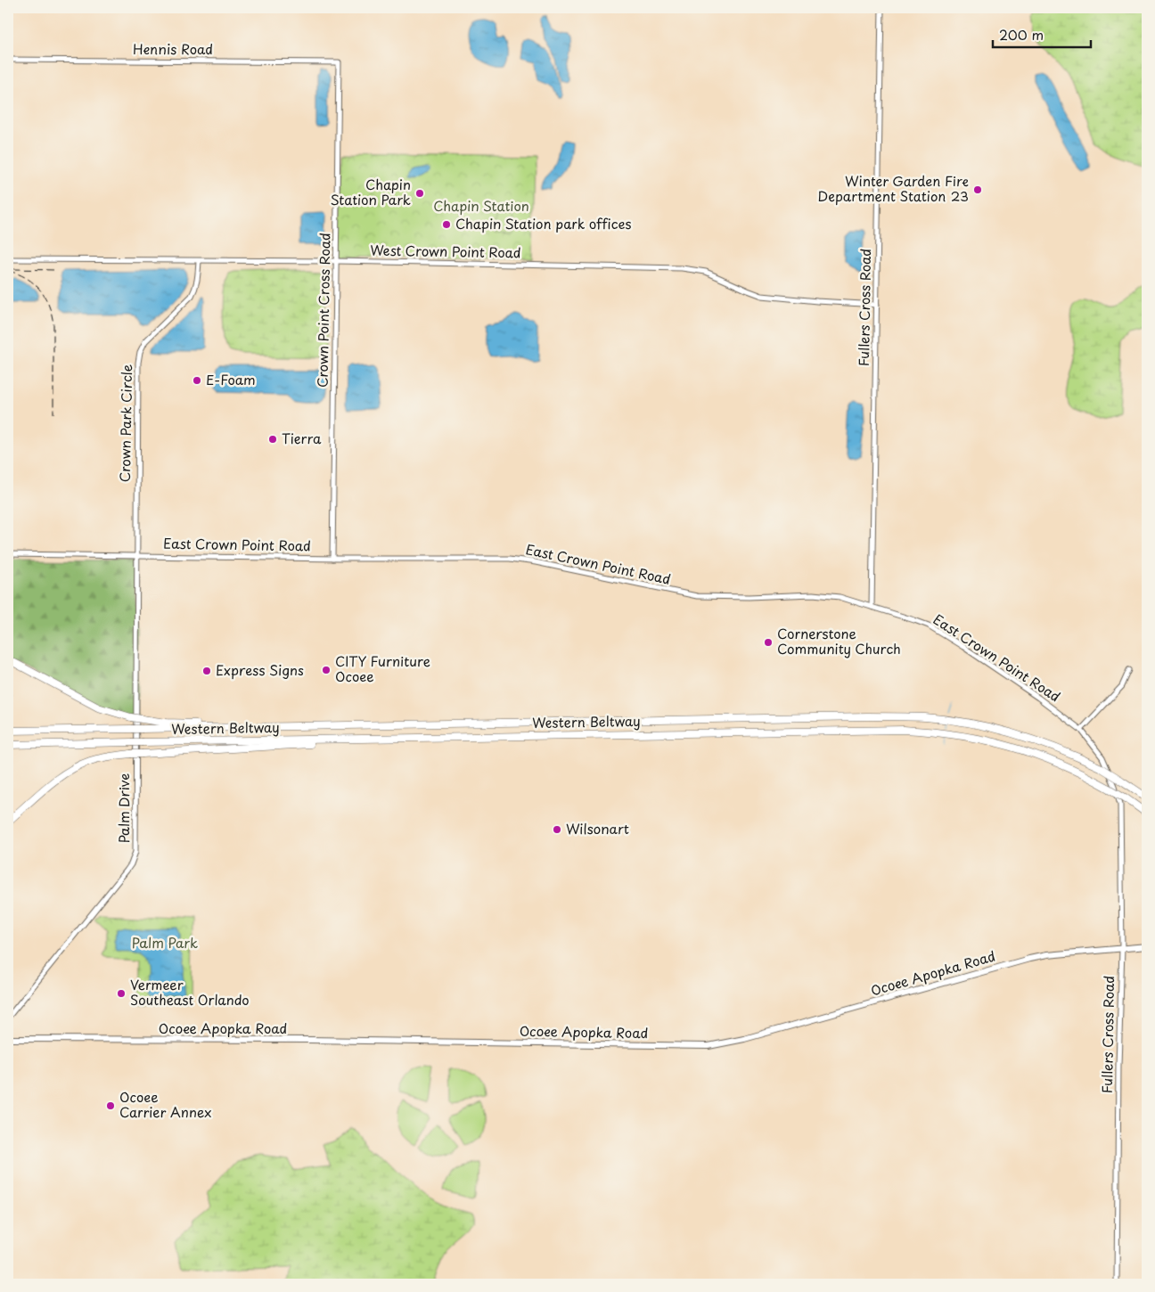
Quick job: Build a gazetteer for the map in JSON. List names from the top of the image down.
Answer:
{
  "streets": {
    "highway": ["Western Beltway"],
    "main road": ["Ocoee Apopka Road"],
    "street": [
      "Hennis Road",
      "West Crown Point Road",
      "Fullers Cross Road",
      "Crown Point Cross Road",
      "Crown Park Circle",
      "East Crown Point Road",
      "Palm Drive"
    ]
  },
  "crossings": [
    ["Hennis Road", "Crown Point Cross Road"],
    ["West Crown Point Road", "Fullers Cross Road"],
    ["West Crown Point Road", "Crown Point Cross Road"],
    ["West Crown Point Road", "Crown Park Circle"],
    ["Fullers Cross Road", "East Crown Point Road"],
    ["Fullers Cross Road", "Western Beltway"],
    ["Fullers Cross Road", "Ocoee Apopka Road"],
    ["Crown Point Cross Road", "East Crown Point Road"],
    ["Crown Park Circle", "East Crown Point Road"],
    ["Crown Park Circle", "Palm Drive"],
    ["East Crown Point Road", "Western Beltway"],
    ["East Crown Point Road", "Palm Drive"]
  ],
  "parks": ["Chapin Station", "Palm Park"],
  "places": [
    "Winter Garden Fire Department Station 23",
    "Chapin Station Park",
    "Chapin Station park offices",
    "E-Foam",
    "Tierra",
    "Cornerstone Community Church",
    "CITY Furniture Ocoee",
    "Express Signs",
    "Wilsonart",
    "Vermeer Southeast Orlando",
    "Ocoee Carrier Annex"
  ],
  "scale_bar": "200 m"
}
